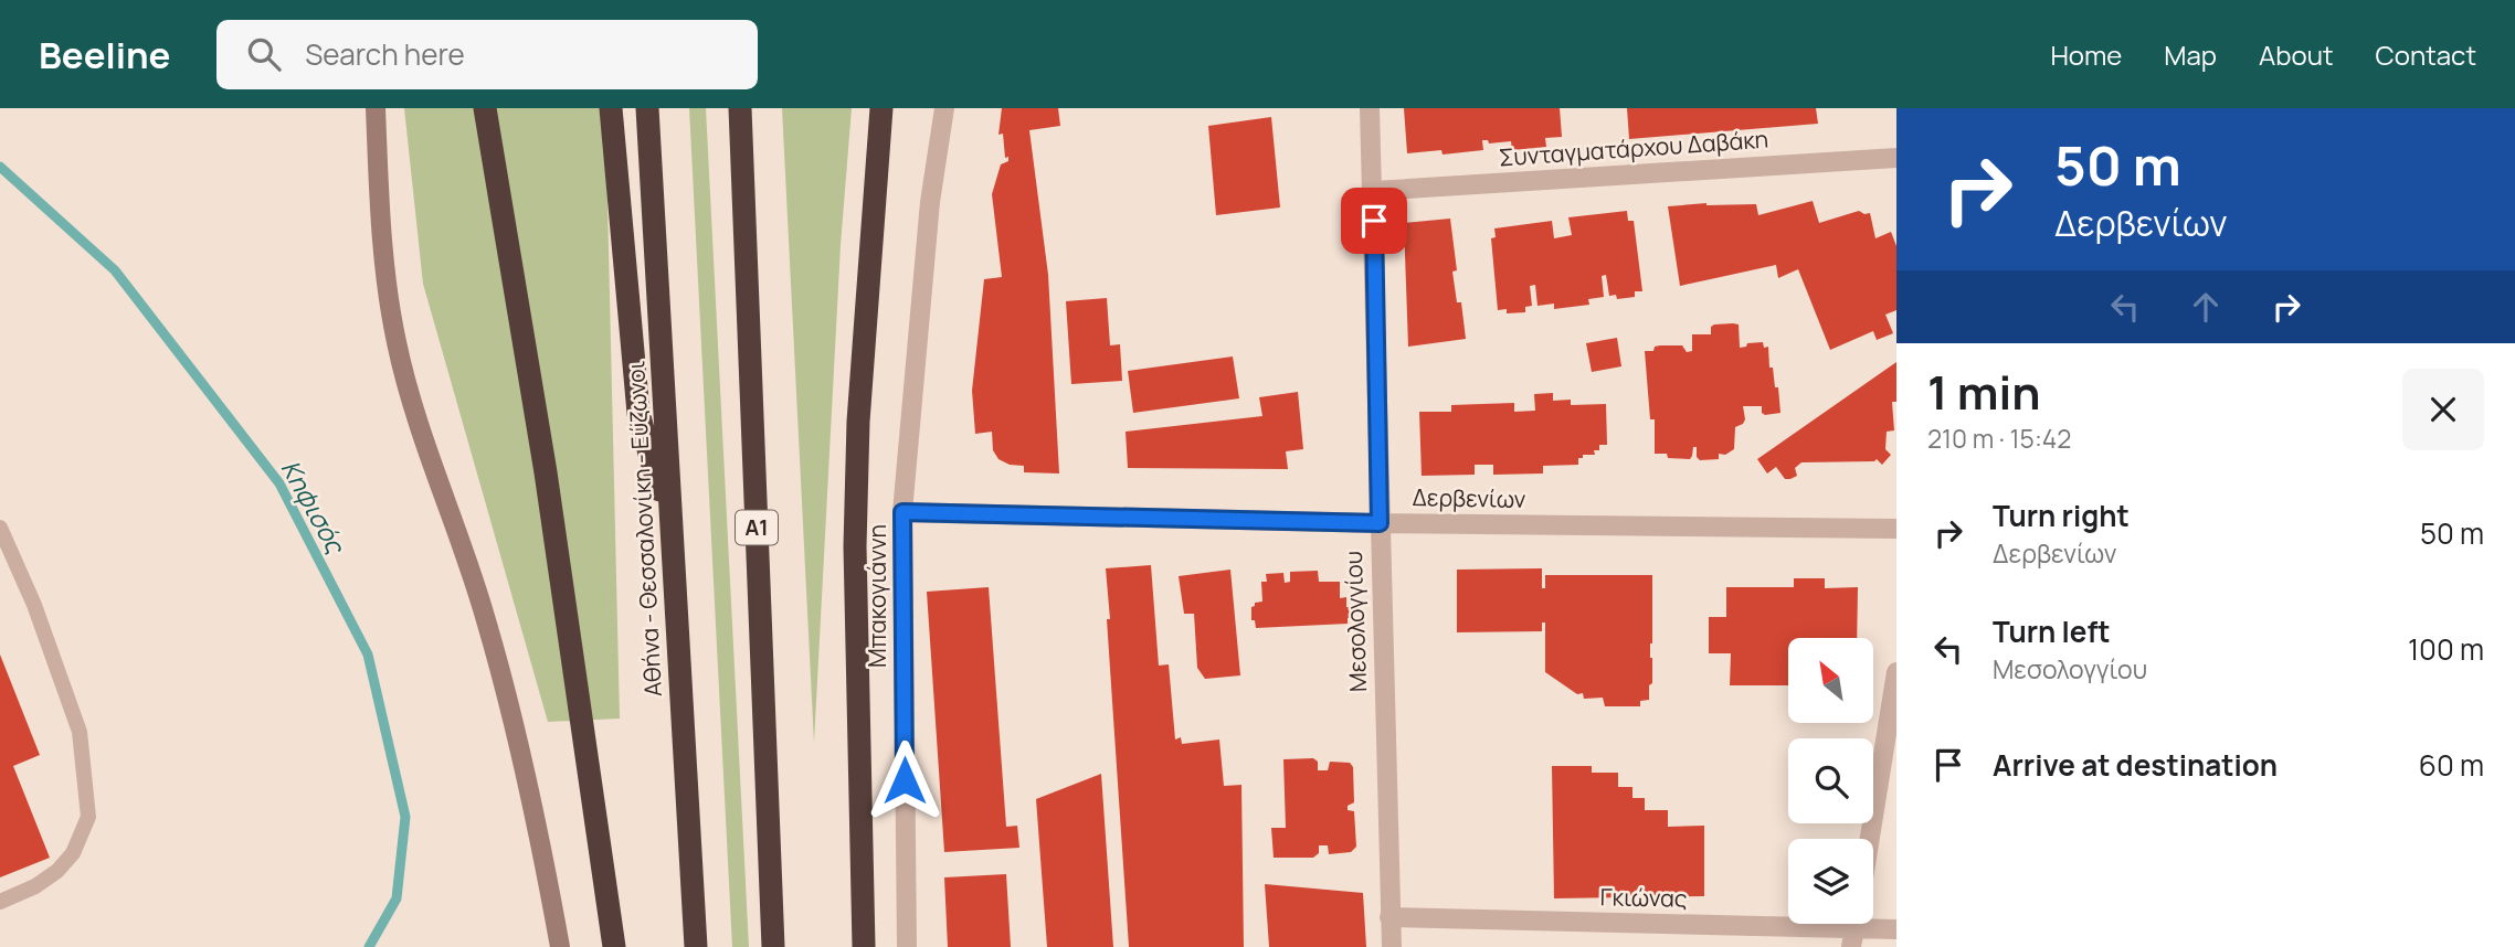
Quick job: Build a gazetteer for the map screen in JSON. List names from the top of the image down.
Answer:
{
  "streets": {
    "highway": ["Α1", "Αθήνα - Θεσσαλονίκη - Εύζωνοι"],
    "street": [
      "Συνταγματάρχου Δαβάκη",
      "Δερβενίων",
      "Μπακογιάννη",
      "Μεσολογγίου",
      "Γκιώνας"
    ]
  },
  "crossings": [
    ["Συνταγματάρχου Δαβάκη", "Μεσολογγίου"],
    ["Δερβενίων", "Μπακογιάννη"],
    ["Δερβενίων", "Μεσολογγίου"],
    ["Μεσολογγίου", "Γκιώνας"]
  ],
  "water": ["Κηφισός"],
  "north": "top left",
  "page": {
    "header": "Beeline",
    "search": "Search here",
    "nav": [
      "Home",
      "Map",
      "About",
      "Contact"
    ],
    "turn": ["50 m", "Δερβενίων"],
    "heading": ["1 min", "210 m · 15:42"],
    "list": [
      {
        "name": "Turn right",
        "note": "Δερβενίων",
        "value": "50 m"
      },
      {
        "name": "Turn left",
        "note": "Μεσολογγίου",
        "value": "100 m"
      },
      {
        "name": "Arrive at destination",
        "value": "60 m"
      }
    ]
  }
}
